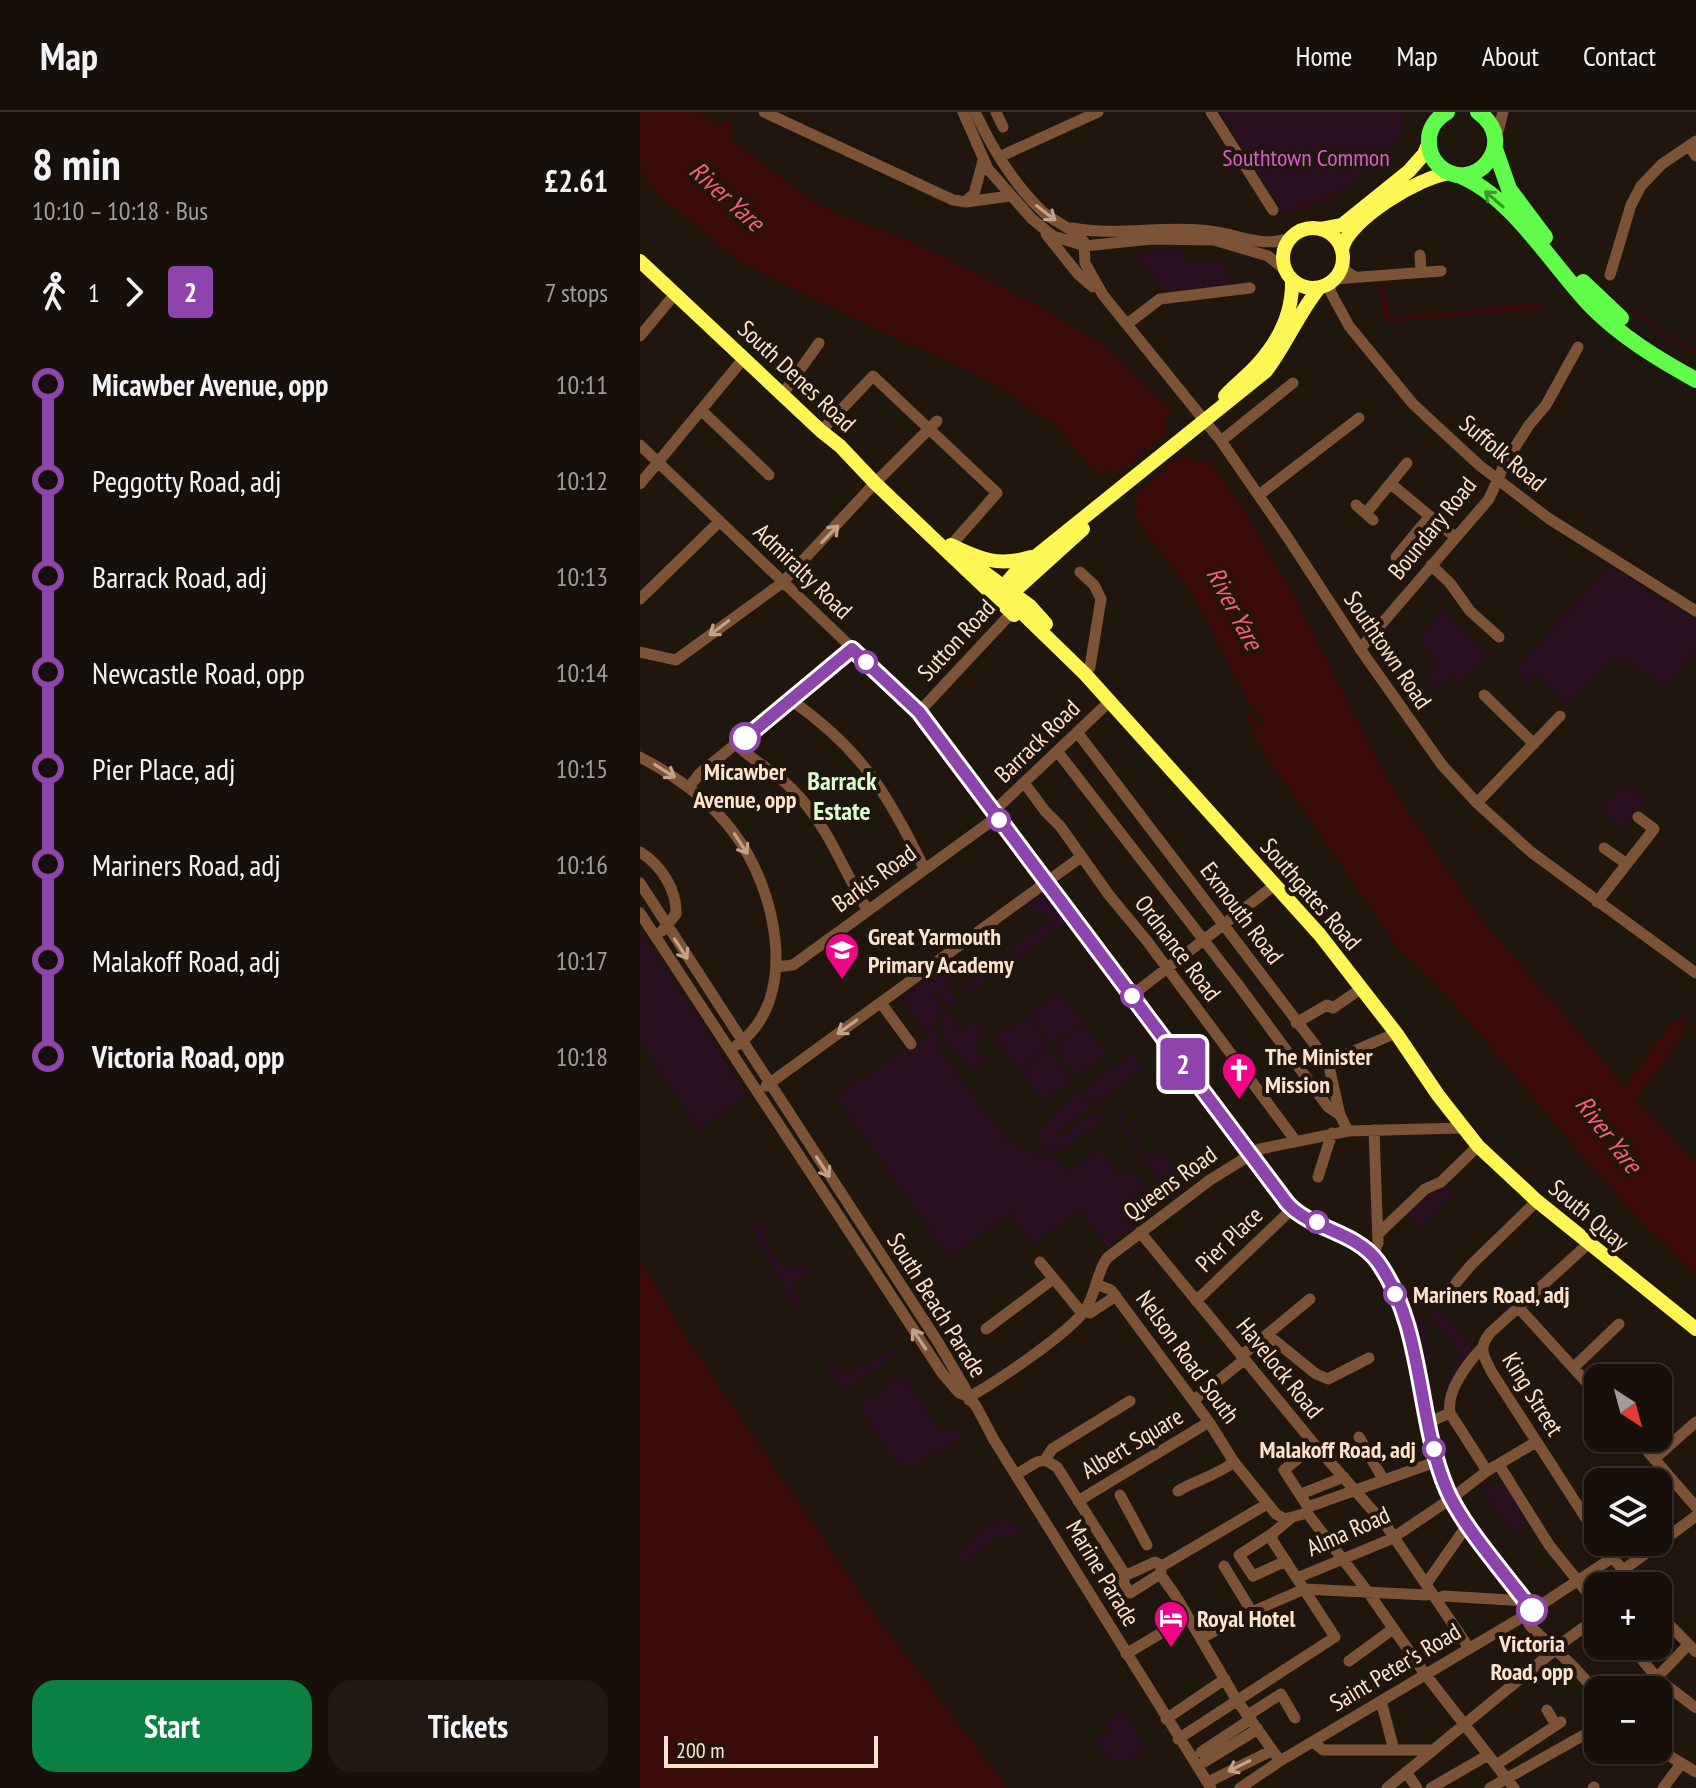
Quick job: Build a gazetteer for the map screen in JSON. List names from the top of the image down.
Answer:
{
  "streets": {
    "main road": ["South Denes Road", "Southgates Road", "South Quay"],
    "street": [
      "Suffolk Road",
      "Boundary Road",
      "Admiralty Road",
      "Sutton Road",
      "Southtown Road",
      "Barrack Road",
      "Barkis Road",
      "Exmouth Road",
      "Ordnance Road",
      "Queens Road",
      "Pier Place",
      "South Beach Parade",
      "Nelson Road South",
      "Havelock Road",
      "King Street",
      "Albert Square",
      "Alma Road",
      "Marine Parade",
      "Saint Peter's Road"
    ]
  },
  "crossings": [
    ["South Denes Road", "Sutton Road"],
    ["South Denes Road", "Barrack Road"],
    ["South Denes Road", "Southgates Road"],
    ["Suffolk Road", "Boundary Road"],
    ["Boundary Road", "Southtown Road"],
    ["Admiralty Road", "Sutton Road"],
    ["Admiralty Road", "Barrack Road"],
    ["Admiralty Road", "Barkis Road"],
    ["Admiralty Road", "Queens Road"],
    ["Admiralty Road", "Pier Place"],
    ["Barrack Road", "Barkis Road"],
    ["Barrack Road", "Southgates Road"],
    ["Barrack Road", "Exmouth Road"],
    ["Barrack Road", "Ordnance Road"],
    ["Southgates Road", "Queens Road"],
    ["Southgates Road", "South Quay"],
    ["Exmouth Road", "Queens Road"],
    ["Ordnance Road", "Queens Road"],
    ["Queens Road", "South Quay"],
    ["Queens Road", "Nelson Road South"],
    ["Queens Road", "Havelock Road"],
    ["Pier Place", "Havelock Road"],
    ["South Beach Parade", "Marine Parade"],
    ["Nelson Road South", "Albert Square"],
    ["Havelock Road", "Alma Road"],
    ["Havelock Road", "Saint Peter's Road"],
    ["King Street", "Alma Road"]
  ],
  "districts": ["Barrack Estate"],
  "water": ["River Yare"],
  "parks": ["Southtown Common"],
  "places": {
    "other": [
      "Micawber Avenue, opp",
      "Mariners Road, adj",
      "Malakoff Road, adj",
      "Victoria Road, opp"
    ],
    "school or university": ["Great Yarmouth Primary Academy"],
    "church": ["The Minister Mission"],
    "hotel": ["Royal Hotel"]
  },
  "lines": ["bus line 2"],
  "scale_bar": "200 m",
  "north": "bottom right",
  "page": {
    "header": "Map",
    "nav": [
      "Home",
      "Map",
      "About",
      "Contact"
    ],
    "heading": ["8 min", "10:10 – 10:18 · Bus", "£2.61"],
    "on_map": "2",
    "legs": ["1", "2", "7 stops"],
    "list": [
      {
        "name": "Micawber Avenue, opp",
        "value": "10:11"
      },
      {
        "name": "Peggotty Road, adj",
        "value": "10:12"
      },
      {
        "name": "Barrack Road, adj",
        "value": "10:13"
      },
      {
        "name": "Newcastle Road, opp",
        "value": "10:14"
      },
      {
        "name": "Pier Place, adj",
        "value": "10:15"
      },
      {
        "name": "Mariners Road, adj",
        "value": "10:16"
      },
      {
        "name": "Malakoff Road, adj",
        "value": "10:17"
      },
      {
        "name": "Victoria Road, opp",
        "value": "10:18"
      }
    ],
    "map_buttons": ["+", "−"],
    "buttons": ["Start", "Tickets"],
    "scale": "200 m"
  }
}
